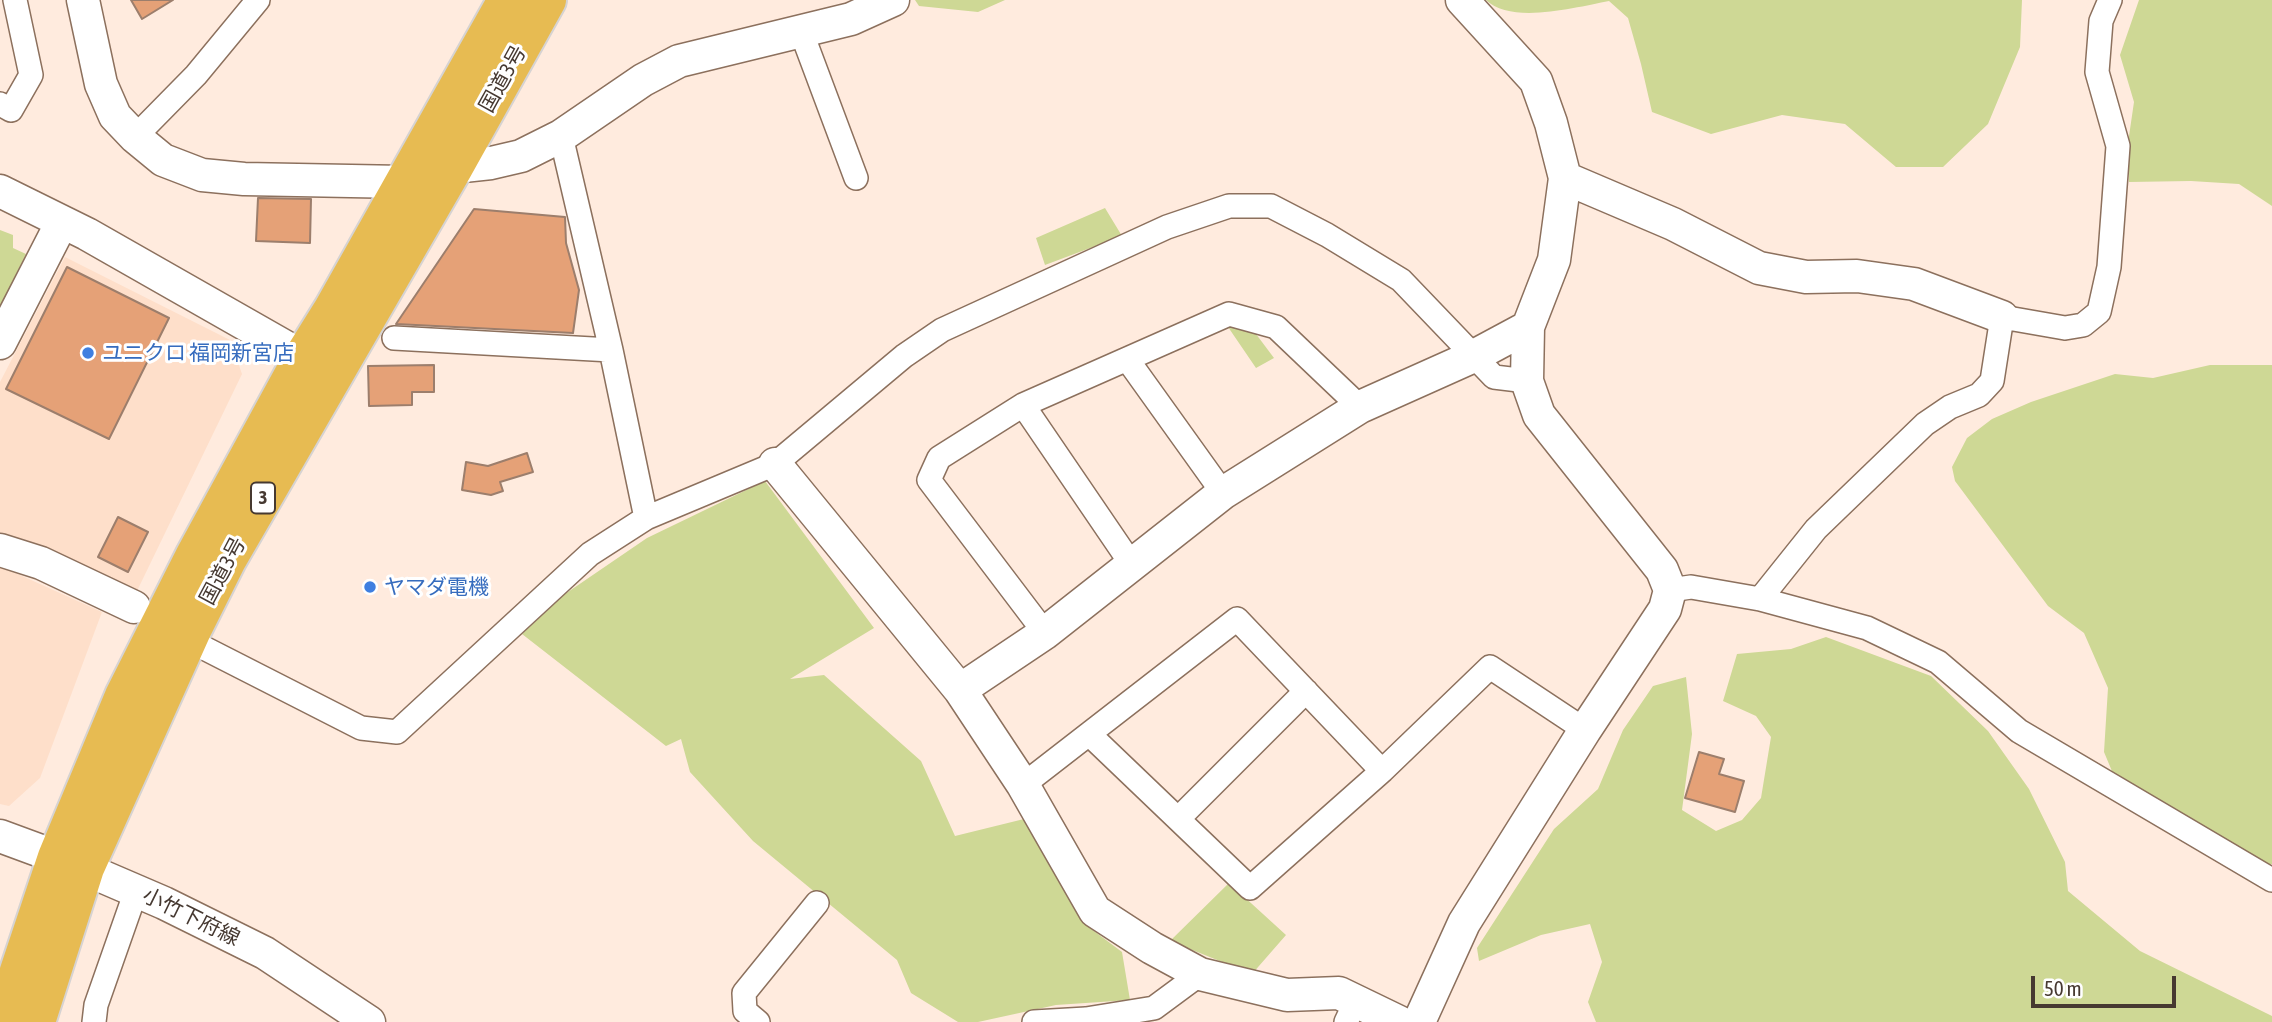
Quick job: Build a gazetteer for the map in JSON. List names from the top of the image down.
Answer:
{
  "streets": {
    "highway": ["国道3号", "3"],
    "street": ["小竹下府線"]
  },
  "crossings": [
    ["国道3号", "小竹下府線"]
  ],
  "places": ["ユニクロ 福岡新宮店", "ヤマダ電機"],
  "scale_bar": "50 m"
}
